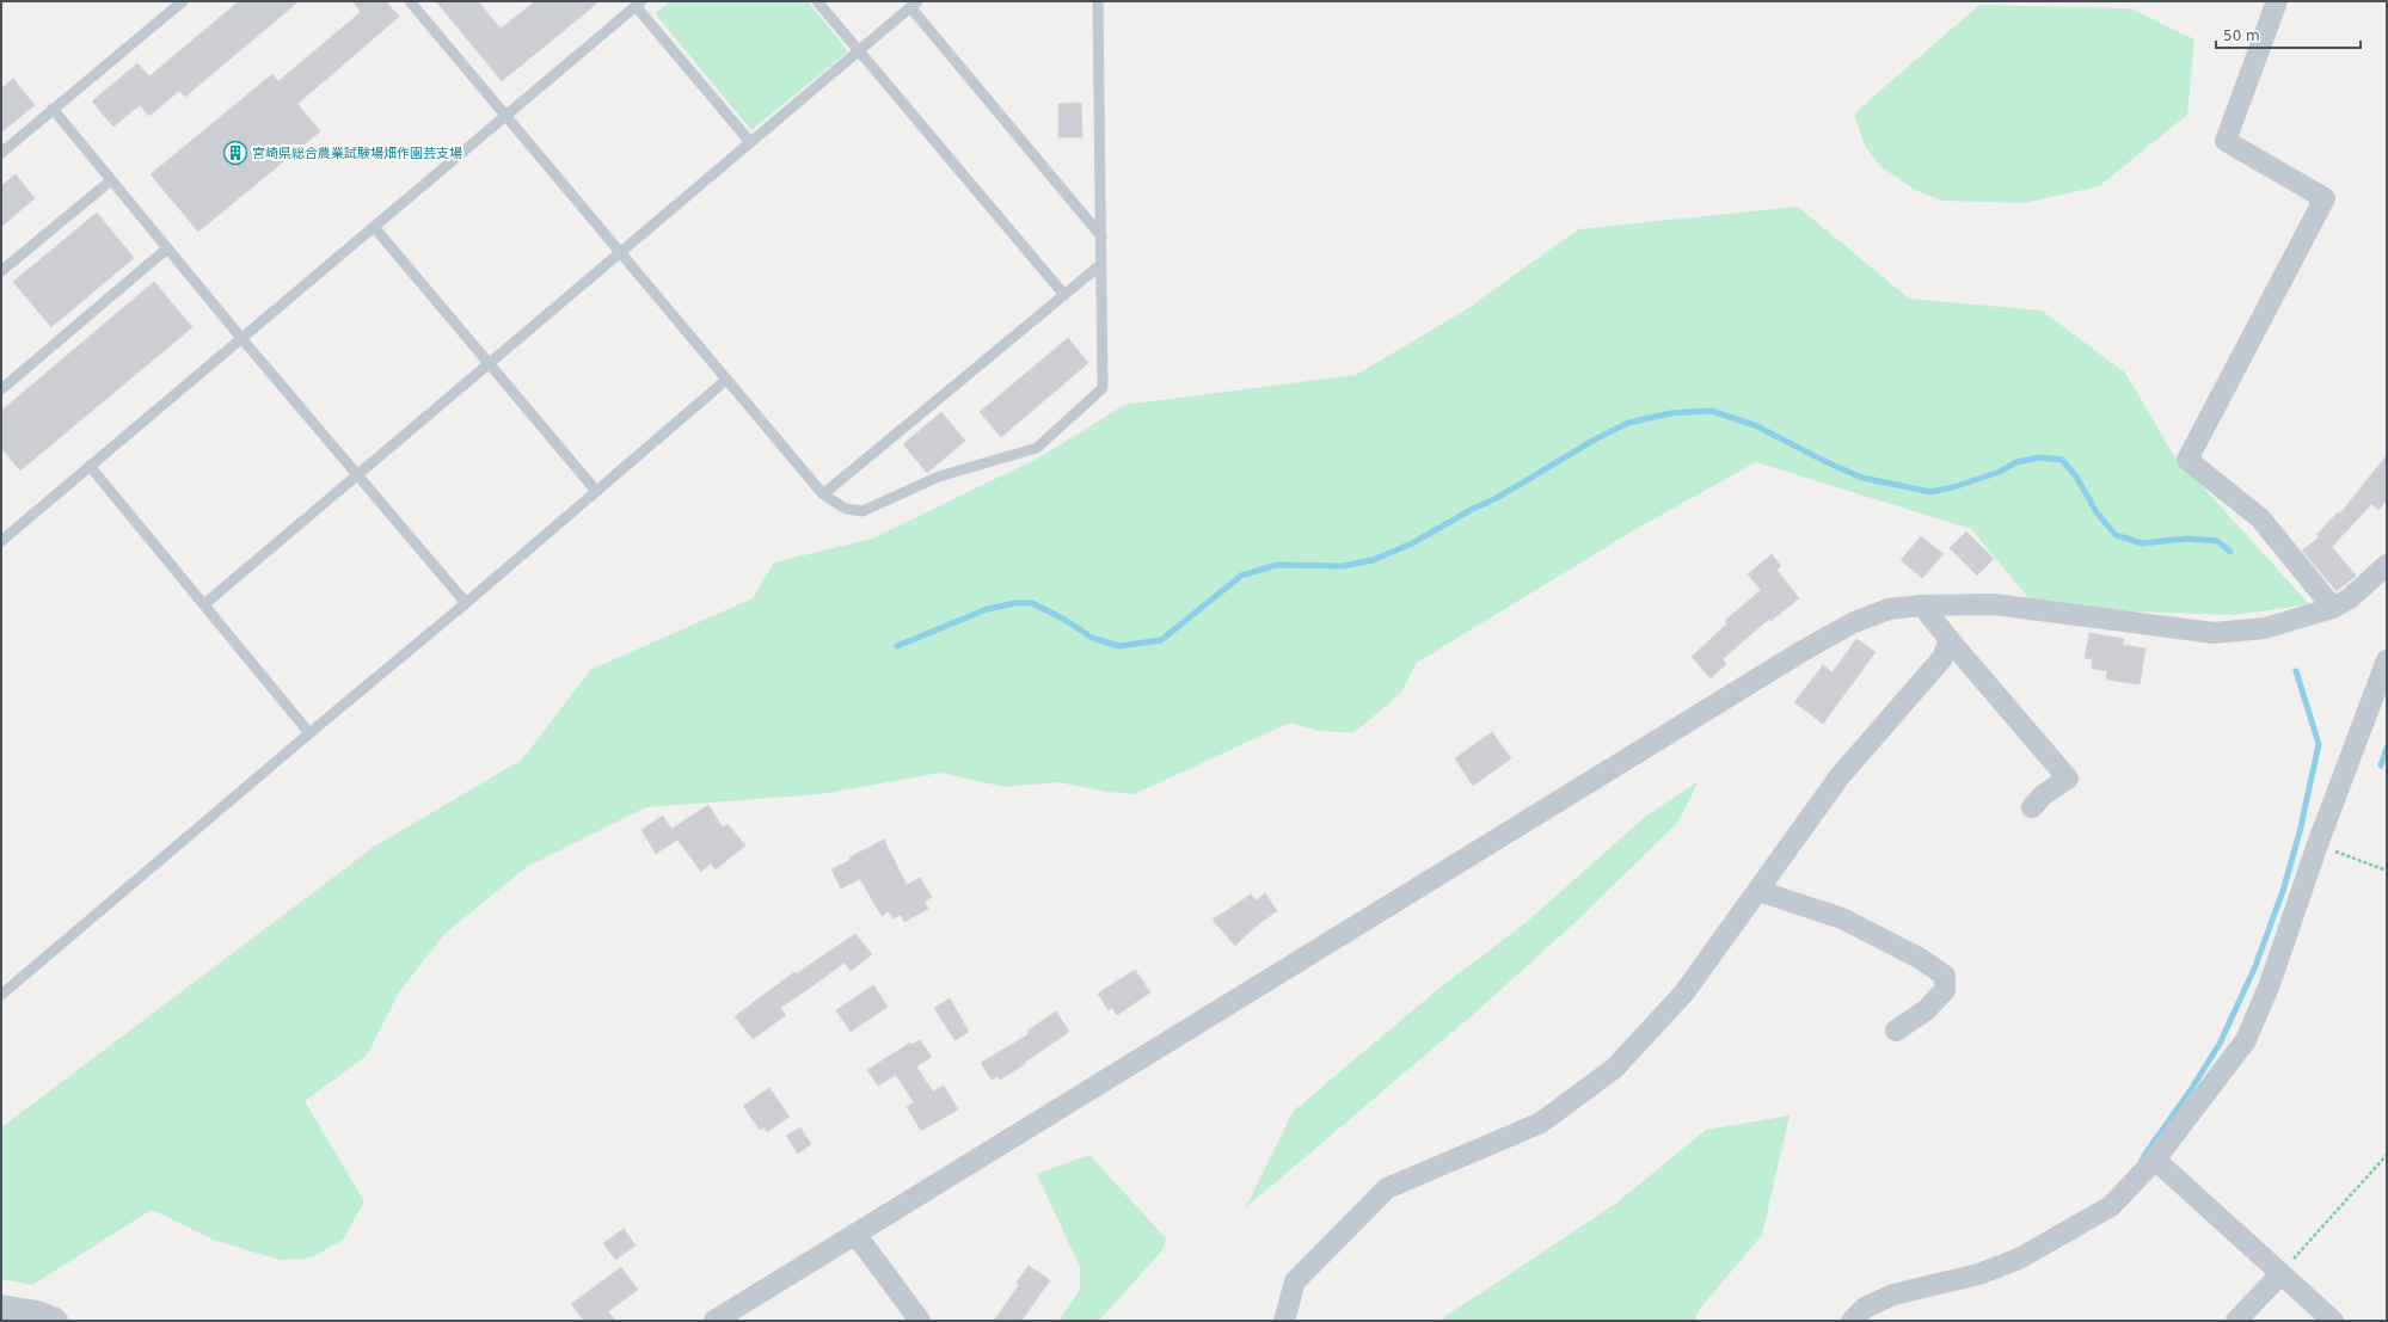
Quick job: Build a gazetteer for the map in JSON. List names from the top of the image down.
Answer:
{
  "places": {
    "building": ["宮崎県総合農業試験場畑作園芸支場"]
  },
  "scale_bar": "50 m"
}
